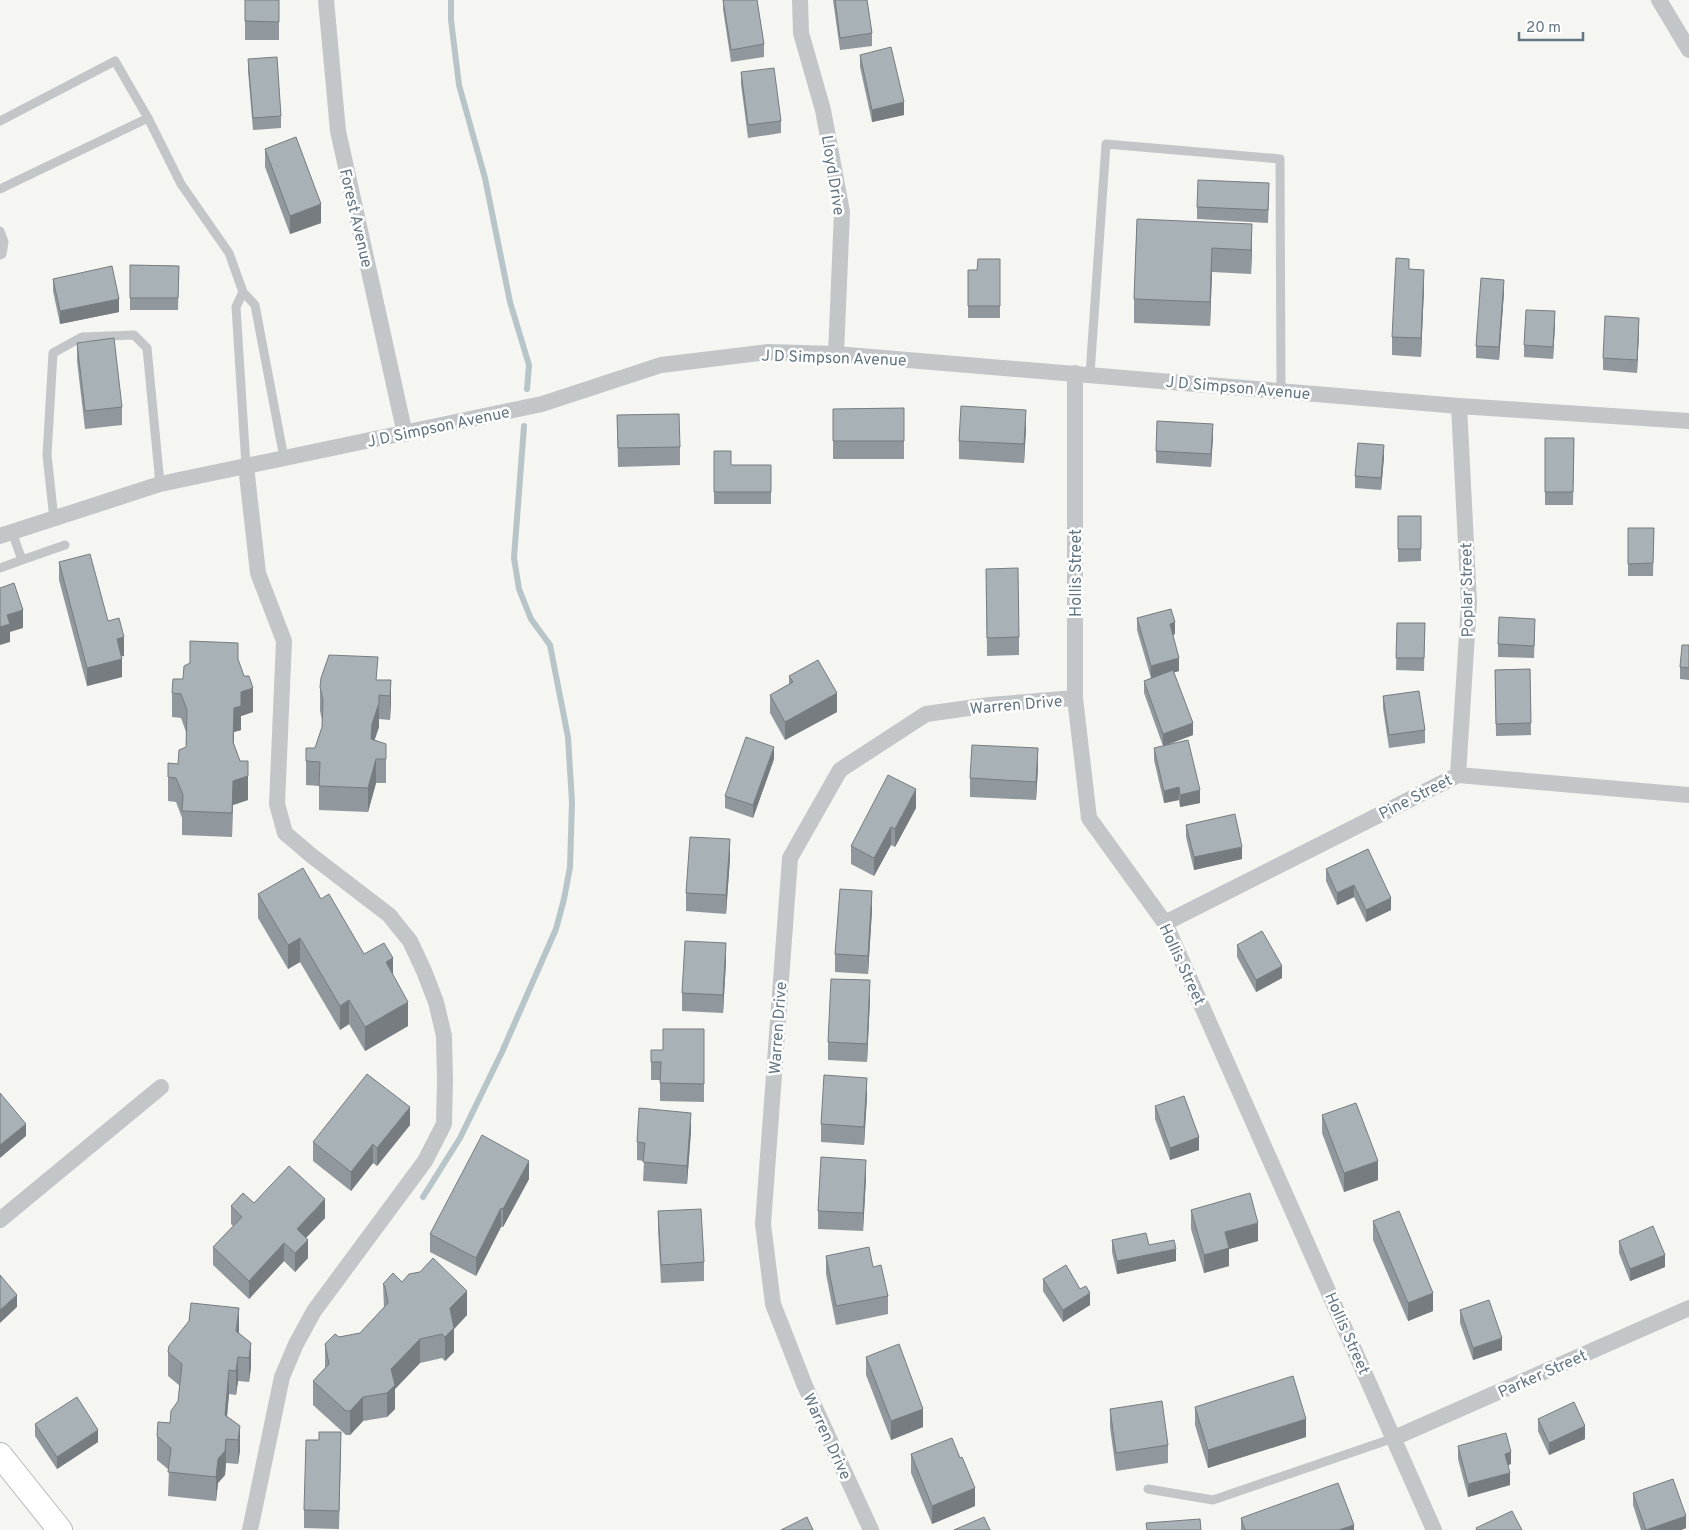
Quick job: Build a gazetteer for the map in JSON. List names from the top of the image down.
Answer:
{
  "streets": {
    "street": [
      "Lloyd Drive",
      "Forest Avenue",
      "J D Simpson Avenue",
      "Hollis Street",
      "Poplar Street",
      "Warren Drive",
      "Pine Street",
      "Parker Street"
    ]
  },
  "crossings": [
    ["Lloyd Drive", "J D Simpson Avenue"],
    ["Forest Avenue", "J D Simpson Avenue"],
    ["J D Simpson Avenue", "Hollis Street"],
    ["J D Simpson Avenue", "Poplar Street"],
    ["Hollis Street", "Warren Drive"],
    ["Hollis Street", "Pine Street"],
    ["Hollis Street", "Parker Street"],
    ["Poplar Street", "Pine Street"]
  ],
  "scale_bar": "20 m"
}
